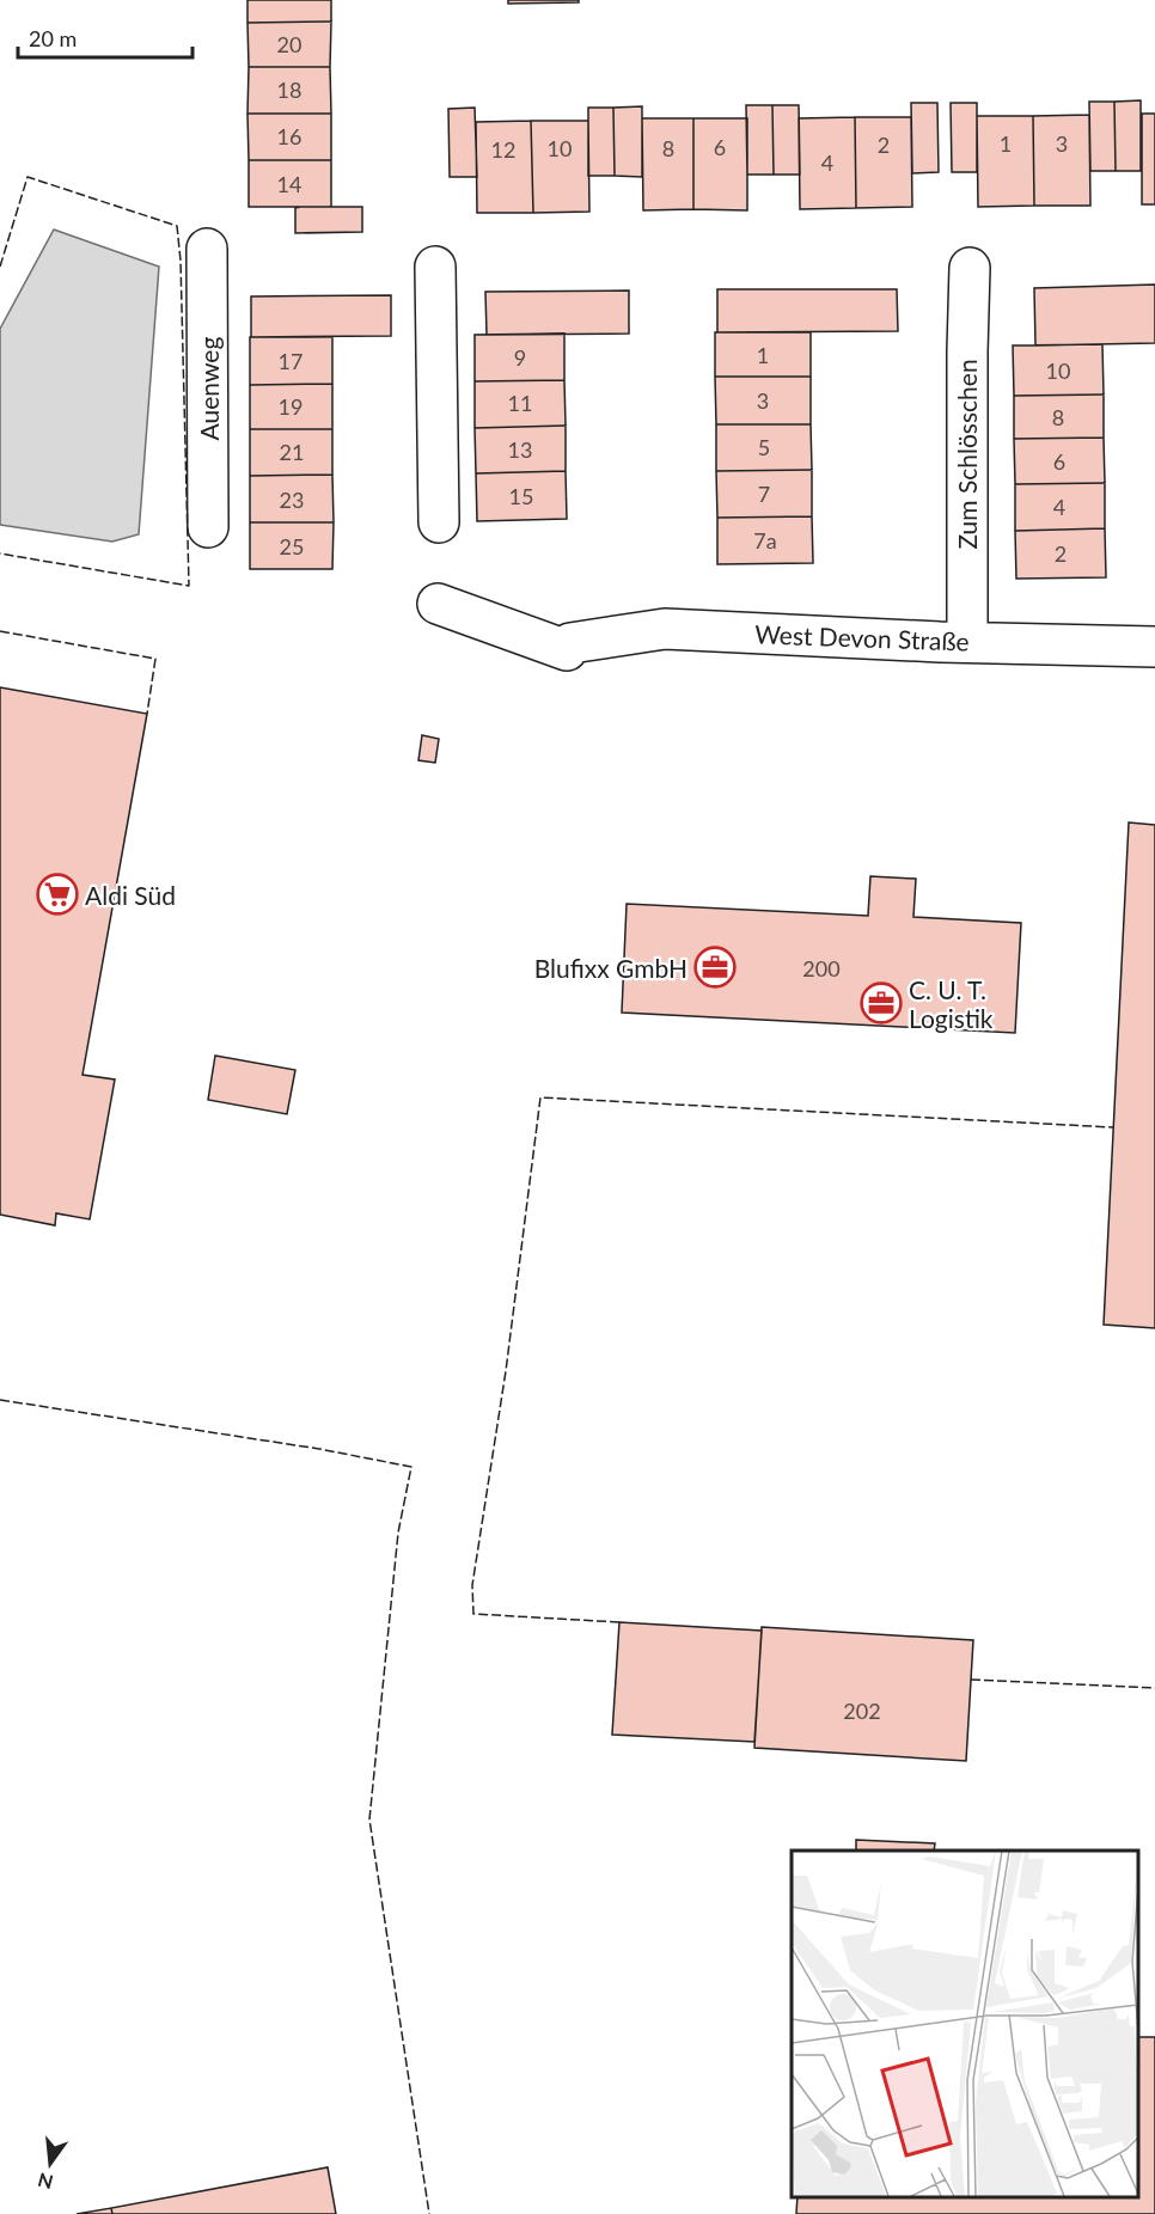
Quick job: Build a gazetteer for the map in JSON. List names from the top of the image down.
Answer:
{
  "streets": {
    "street": ["Auenweg", "Zum Schlösschen", "West Devon Straße"]
  },
  "crossings": [
    ["Zum Schlösschen", "West Devon Straße"]
  ],
  "places": {
    "supermarket": ["Aldi Süd"],
    "office": ["Blufixx GmbH", "C. U. T. Logistik"]
  },
  "house_numbers": [
    "20",
    "18",
    "16",
    "1",
    "3",
    "2",
    "6",
    "10",
    "8",
    "12",
    "4",
    "14",
    "1",
    "9",
    "17",
    "10",
    "3",
    "11",
    "19",
    "8",
    "5",
    "13",
    "21",
    "6",
    "7",
    "15",
    "23",
    "4",
    "7a",
    "25",
    "2",
    "200",
    "202"
  ],
  "scale_bar": "20 m",
  "north": "bottom"
}
